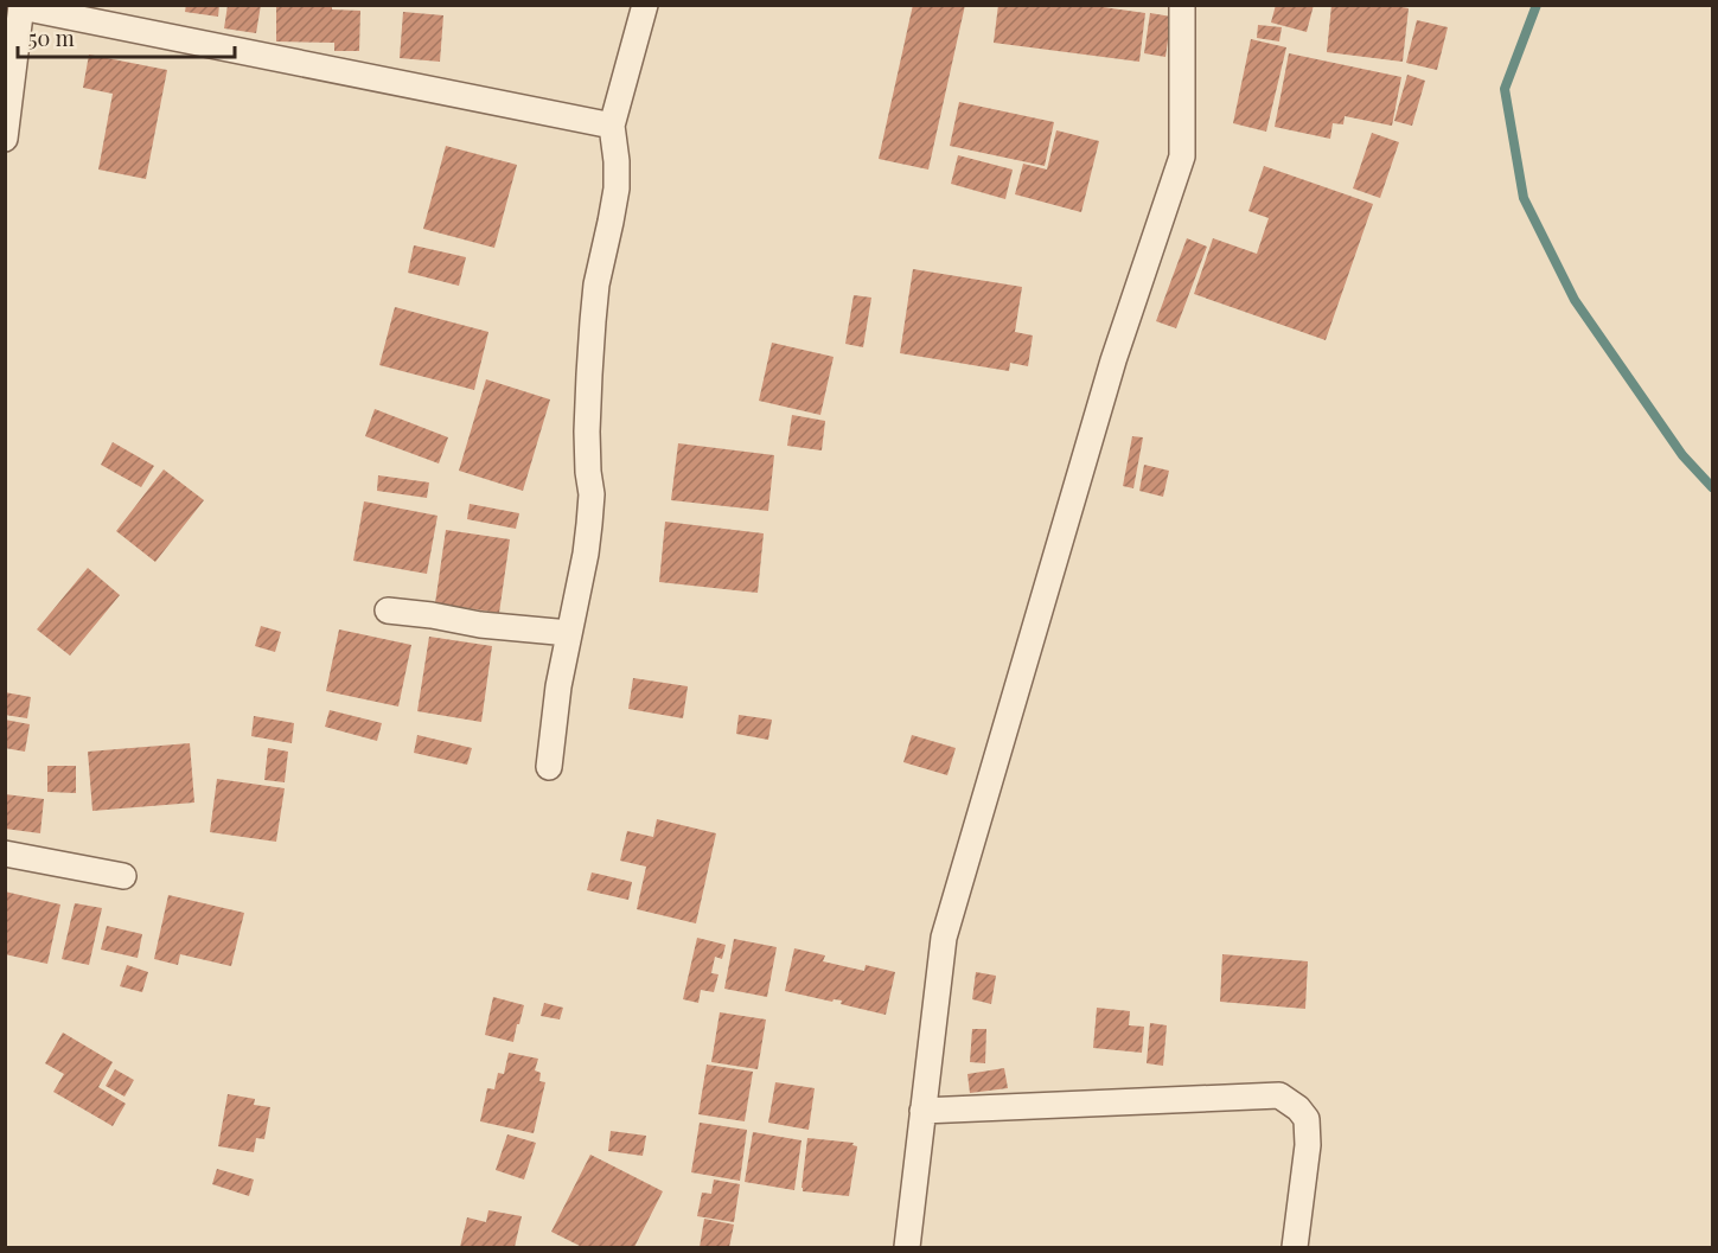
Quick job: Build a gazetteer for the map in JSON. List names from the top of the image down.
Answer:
{
  "scale_bar": "50 m"
}
